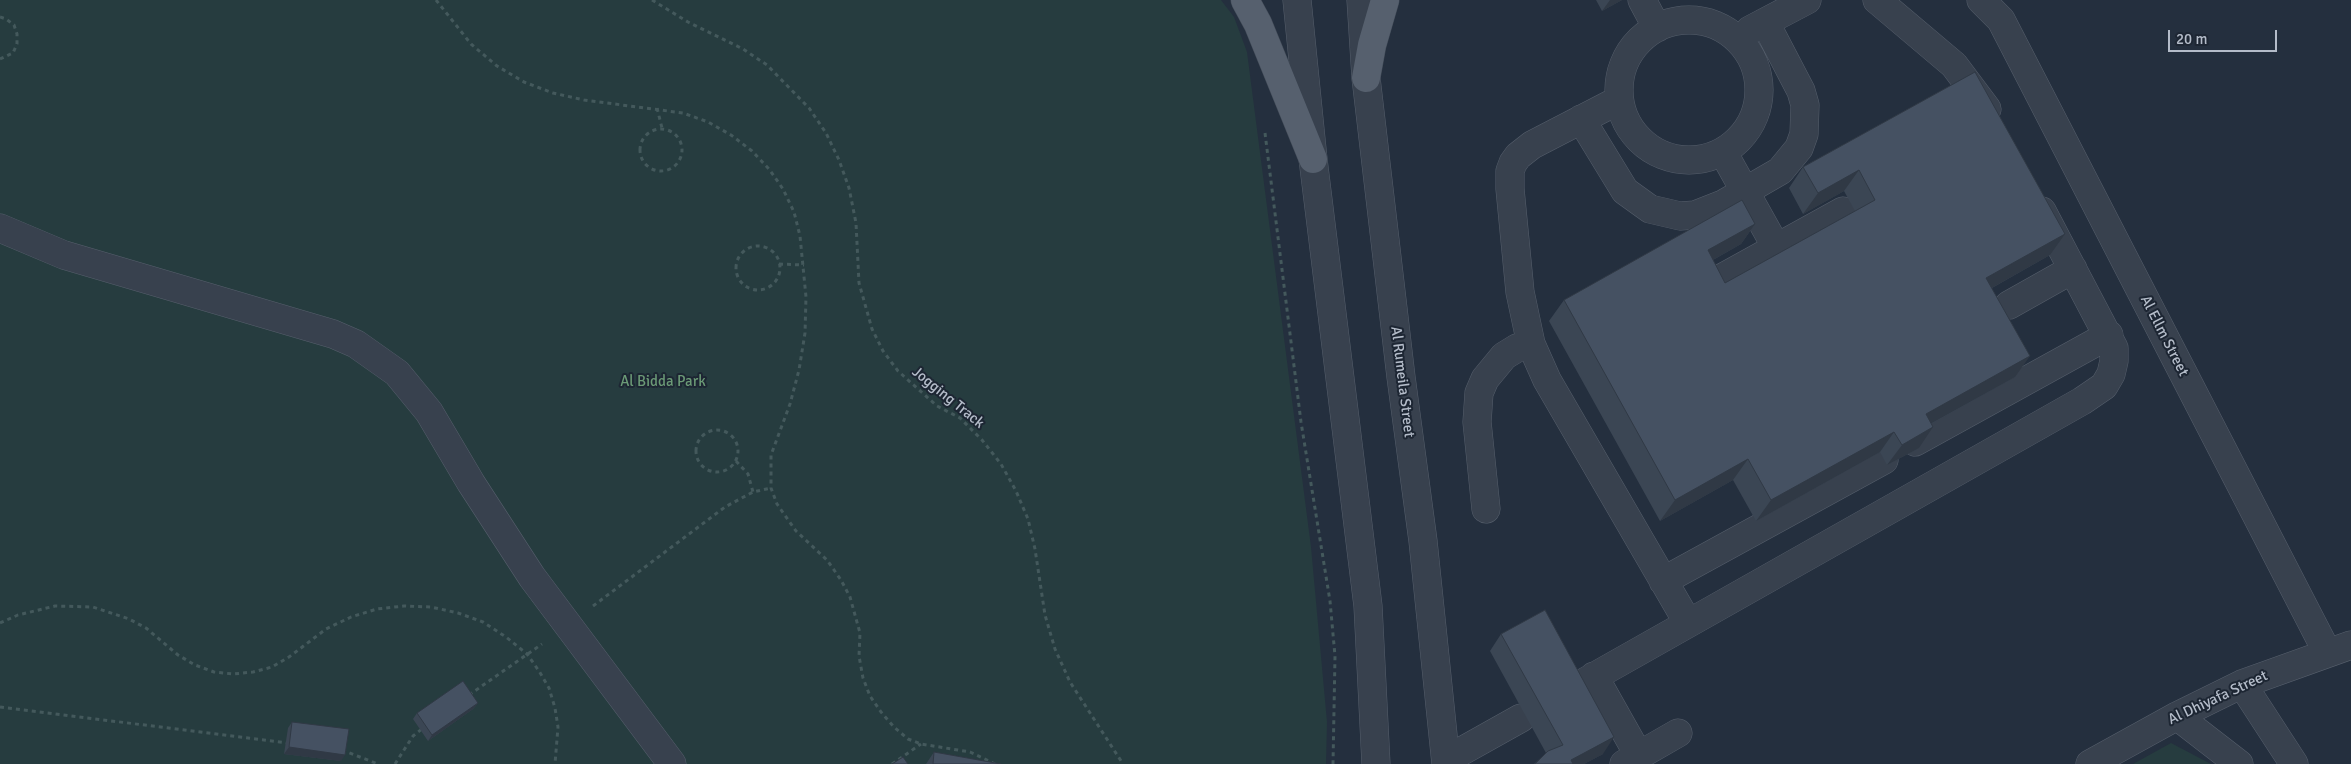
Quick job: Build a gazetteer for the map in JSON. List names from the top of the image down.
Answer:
{
  "streets": {
    "street": ["Al Ellm Street", "Al Rumeila Street", "Al Dhiyafa Street"],
    "path": ["Jogging Track"]
  },
  "crossings": [
    ["Al Ellm Street", "Al Dhiyafa Street"]
  ],
  "parks": ["Al Bidda Park"],
  "scale_bar": "20 m"
}
